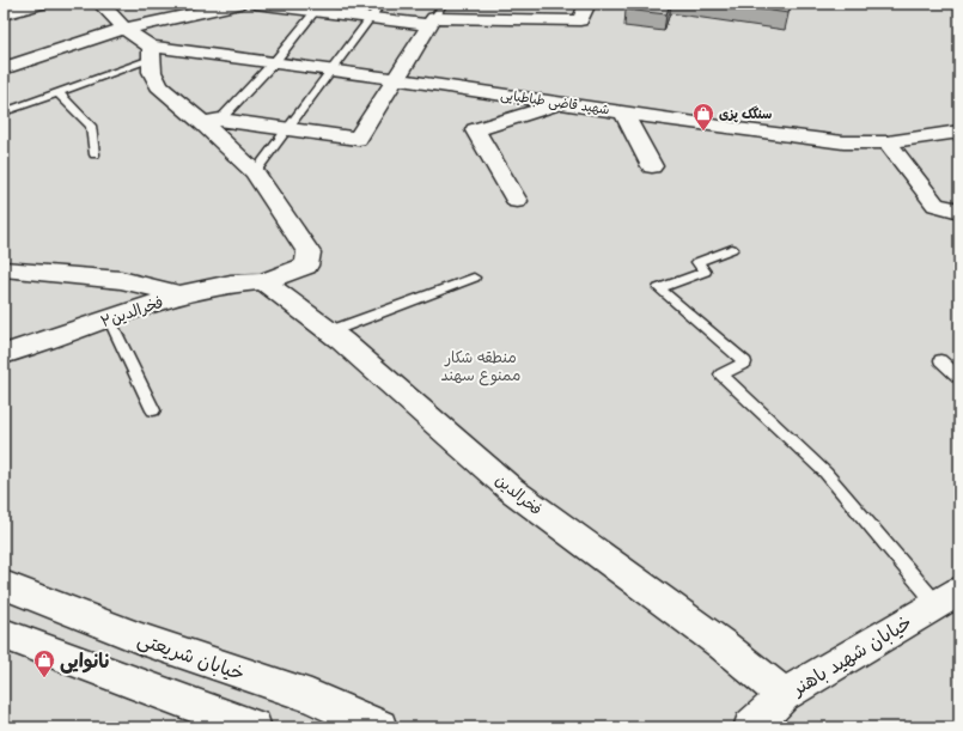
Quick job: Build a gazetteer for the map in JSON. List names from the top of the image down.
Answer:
{
  "streets": {
    "street": [
      "شهید قاضی طباطبایی",
      "فخرالدین۲",
      "فخرالدین",
      "خیابان شهید باهنر",
      "خیابان شریعتی"
    ]
  },
  "crossings": [
    ["فخرالدین۲", "فخرالدین"],
    ["فخرالدین", "خیابان شهید باهنر"]
  ],
  "parks": ["منطقه شکار ممنوع سهند"],
  "places": {
    "shop": ["سنگک پزی", "نانوایی"]
  }
}
